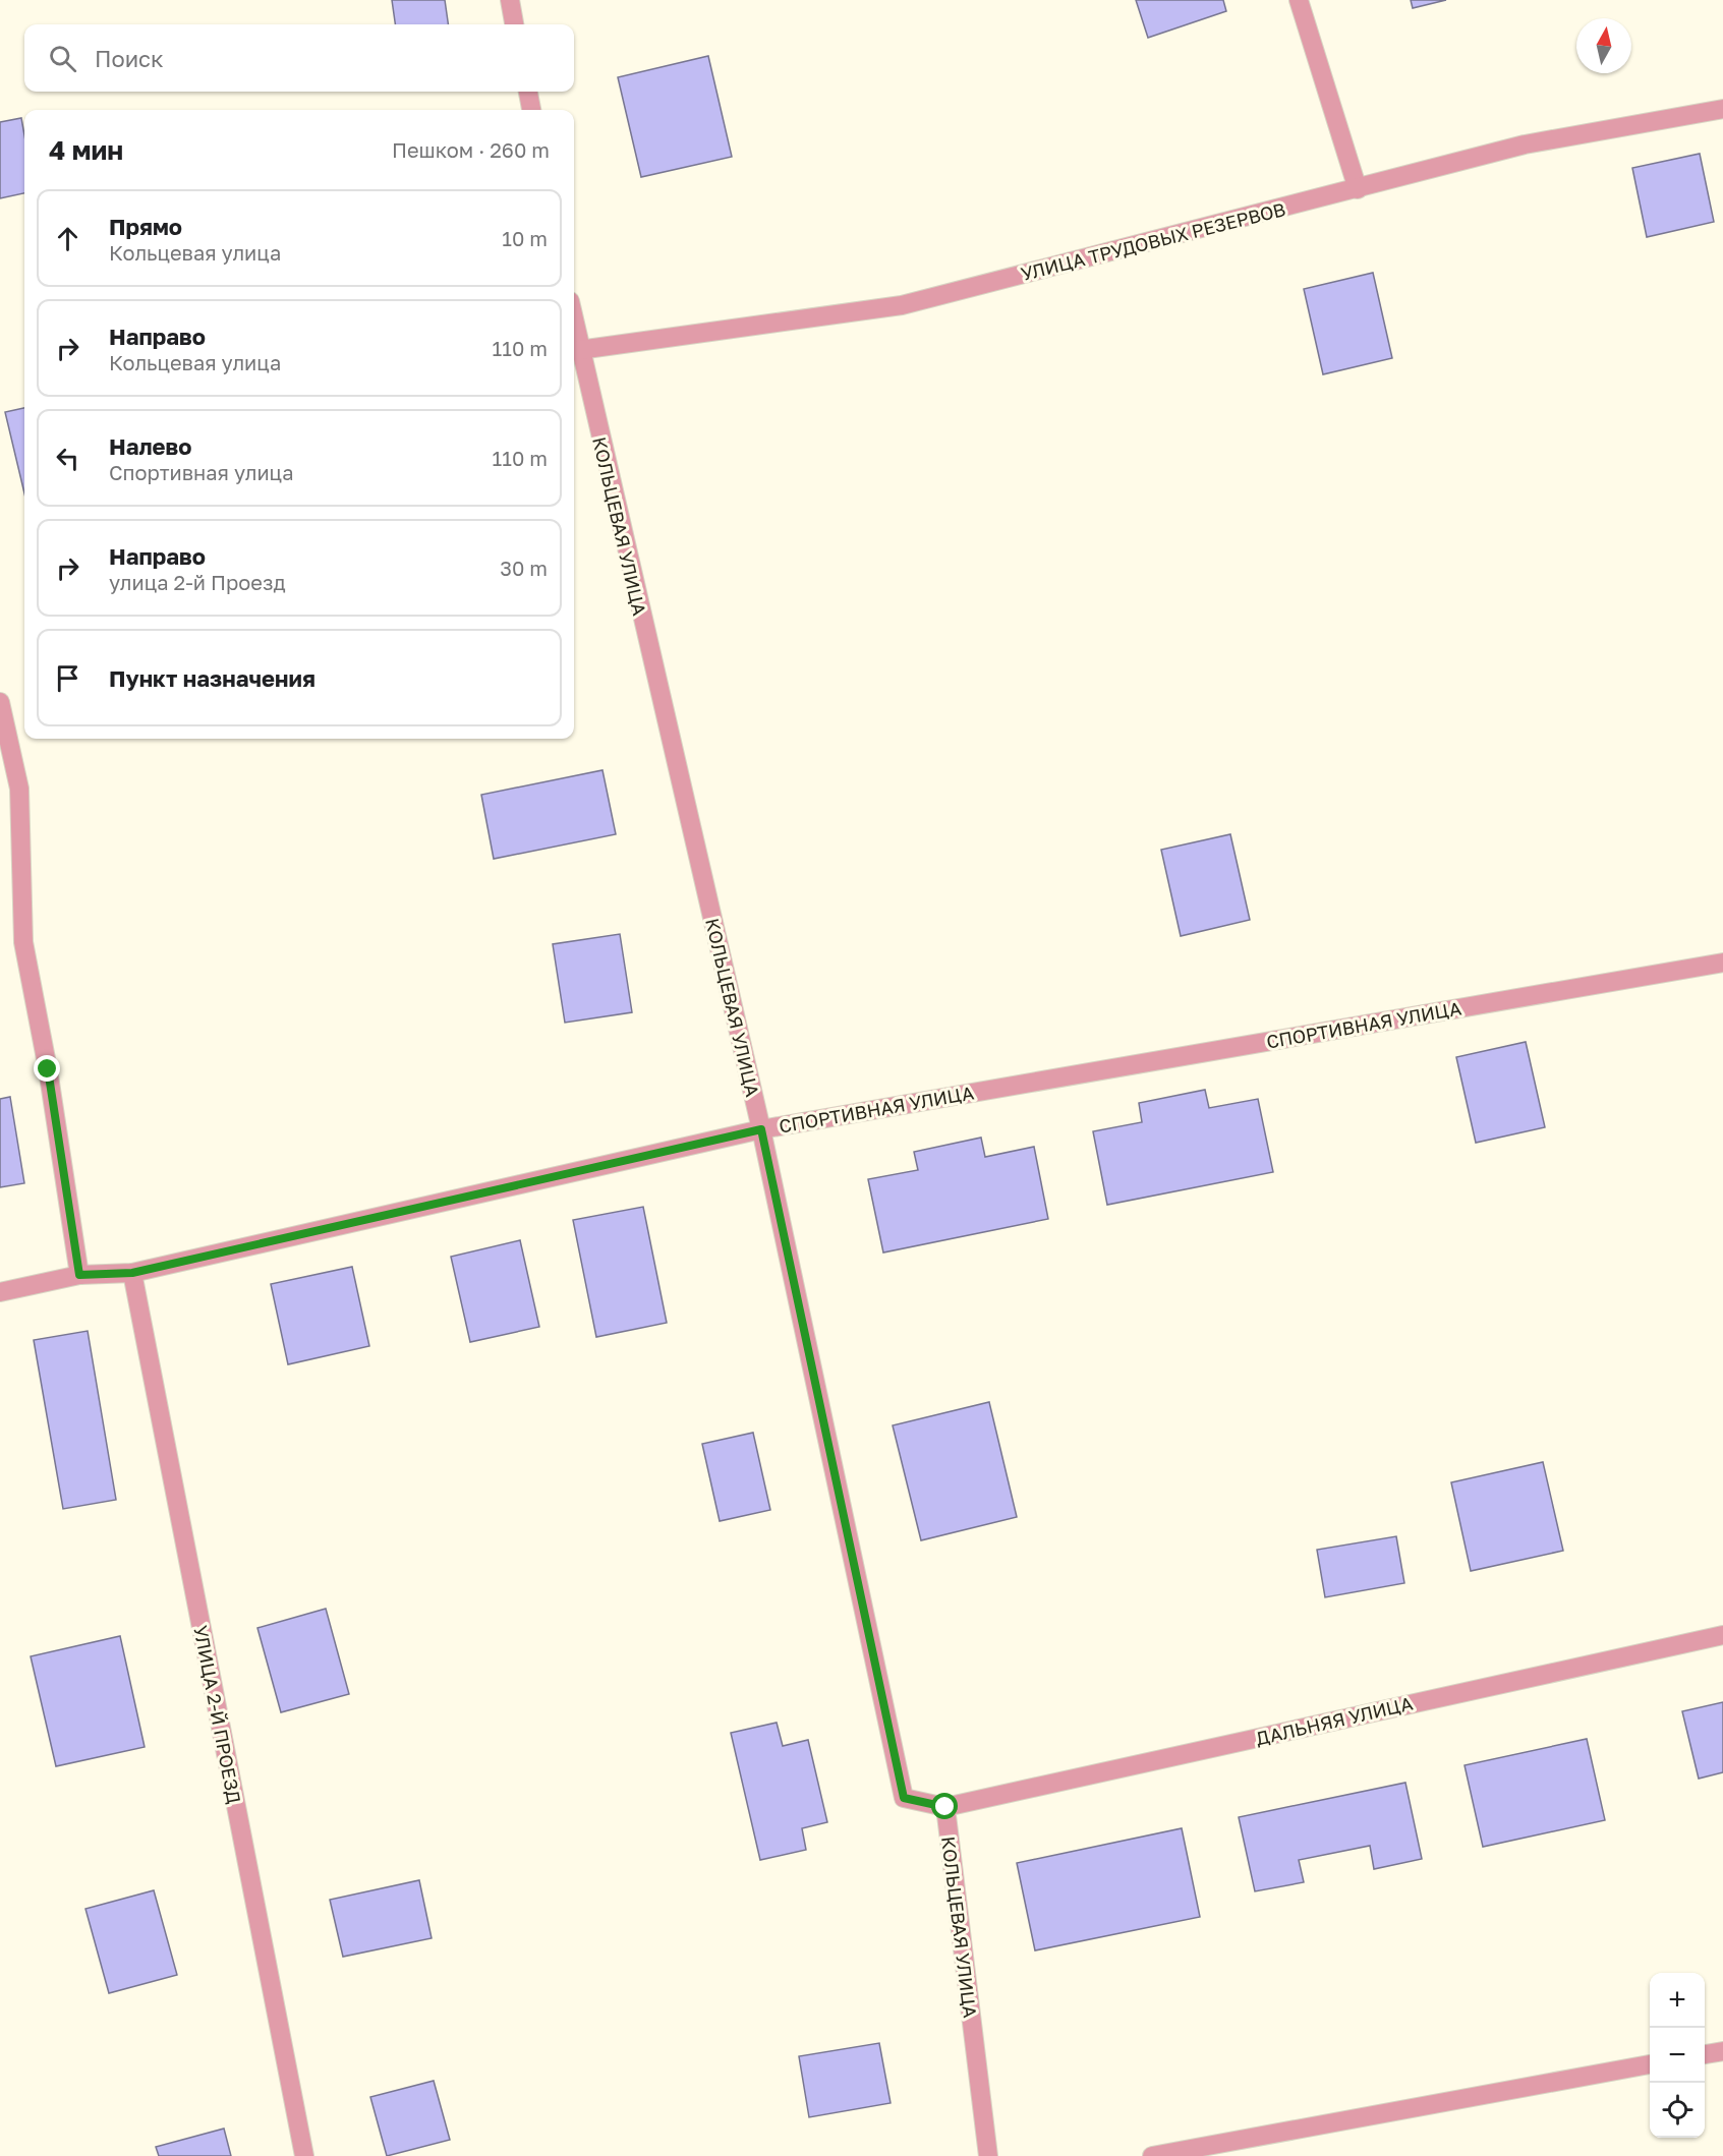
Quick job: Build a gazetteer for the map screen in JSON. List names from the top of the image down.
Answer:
{
  "streets": {
    "street": [
      "УЛИЦА ТРУДОВЫХ РЕЗЕРВОВ",
      "КОЛЬЦЕВАЯ УЛИЦА",
      "СПОРТИВНАЯ УЛИЦА",
      "УЛИЦА 2-Й ПРОЕЗД",
      "ДАЛЬНЯЯ УЛИЦА"
    ]
  },
  "crossings": [
    ["УЛИЦА ТРУДОВЫХ РЕЗЕРВОВ", "КОЛЬЦЕВАЯ УЛИЦА"],
    ["КОЛЬЦЕВАЯ УЛИЦА", "СПОРТИВНАЯ УЛИЦА"],
    ["КОЛЬЦЕВАЯ УЛИЦА", "ДАЛЬНЯЯ УЛИЦА"],
    ["СПОРТИВНАЯ УЛИЦА", "УЛИЦА 2-Й ПРОЕЗД"]
  ],
  "north": "top",
  "page": {
    "search": "Поиск",
    "heading": ["4 мин", "Пешком · 260 m"],
    "list": [
      ["Прямо", "Кольцевая улица", "10 m"],
      ["Направо", "Кольцевая улица", "110 m"],
      ["Налево", "Спортивная улица", "110 m"],
      ["Направо", "улица 2-й Проезд", "30 m"],
      "Пункт назначения"
    ],
    "map_buttons": ["+", "−"]
  }
}
